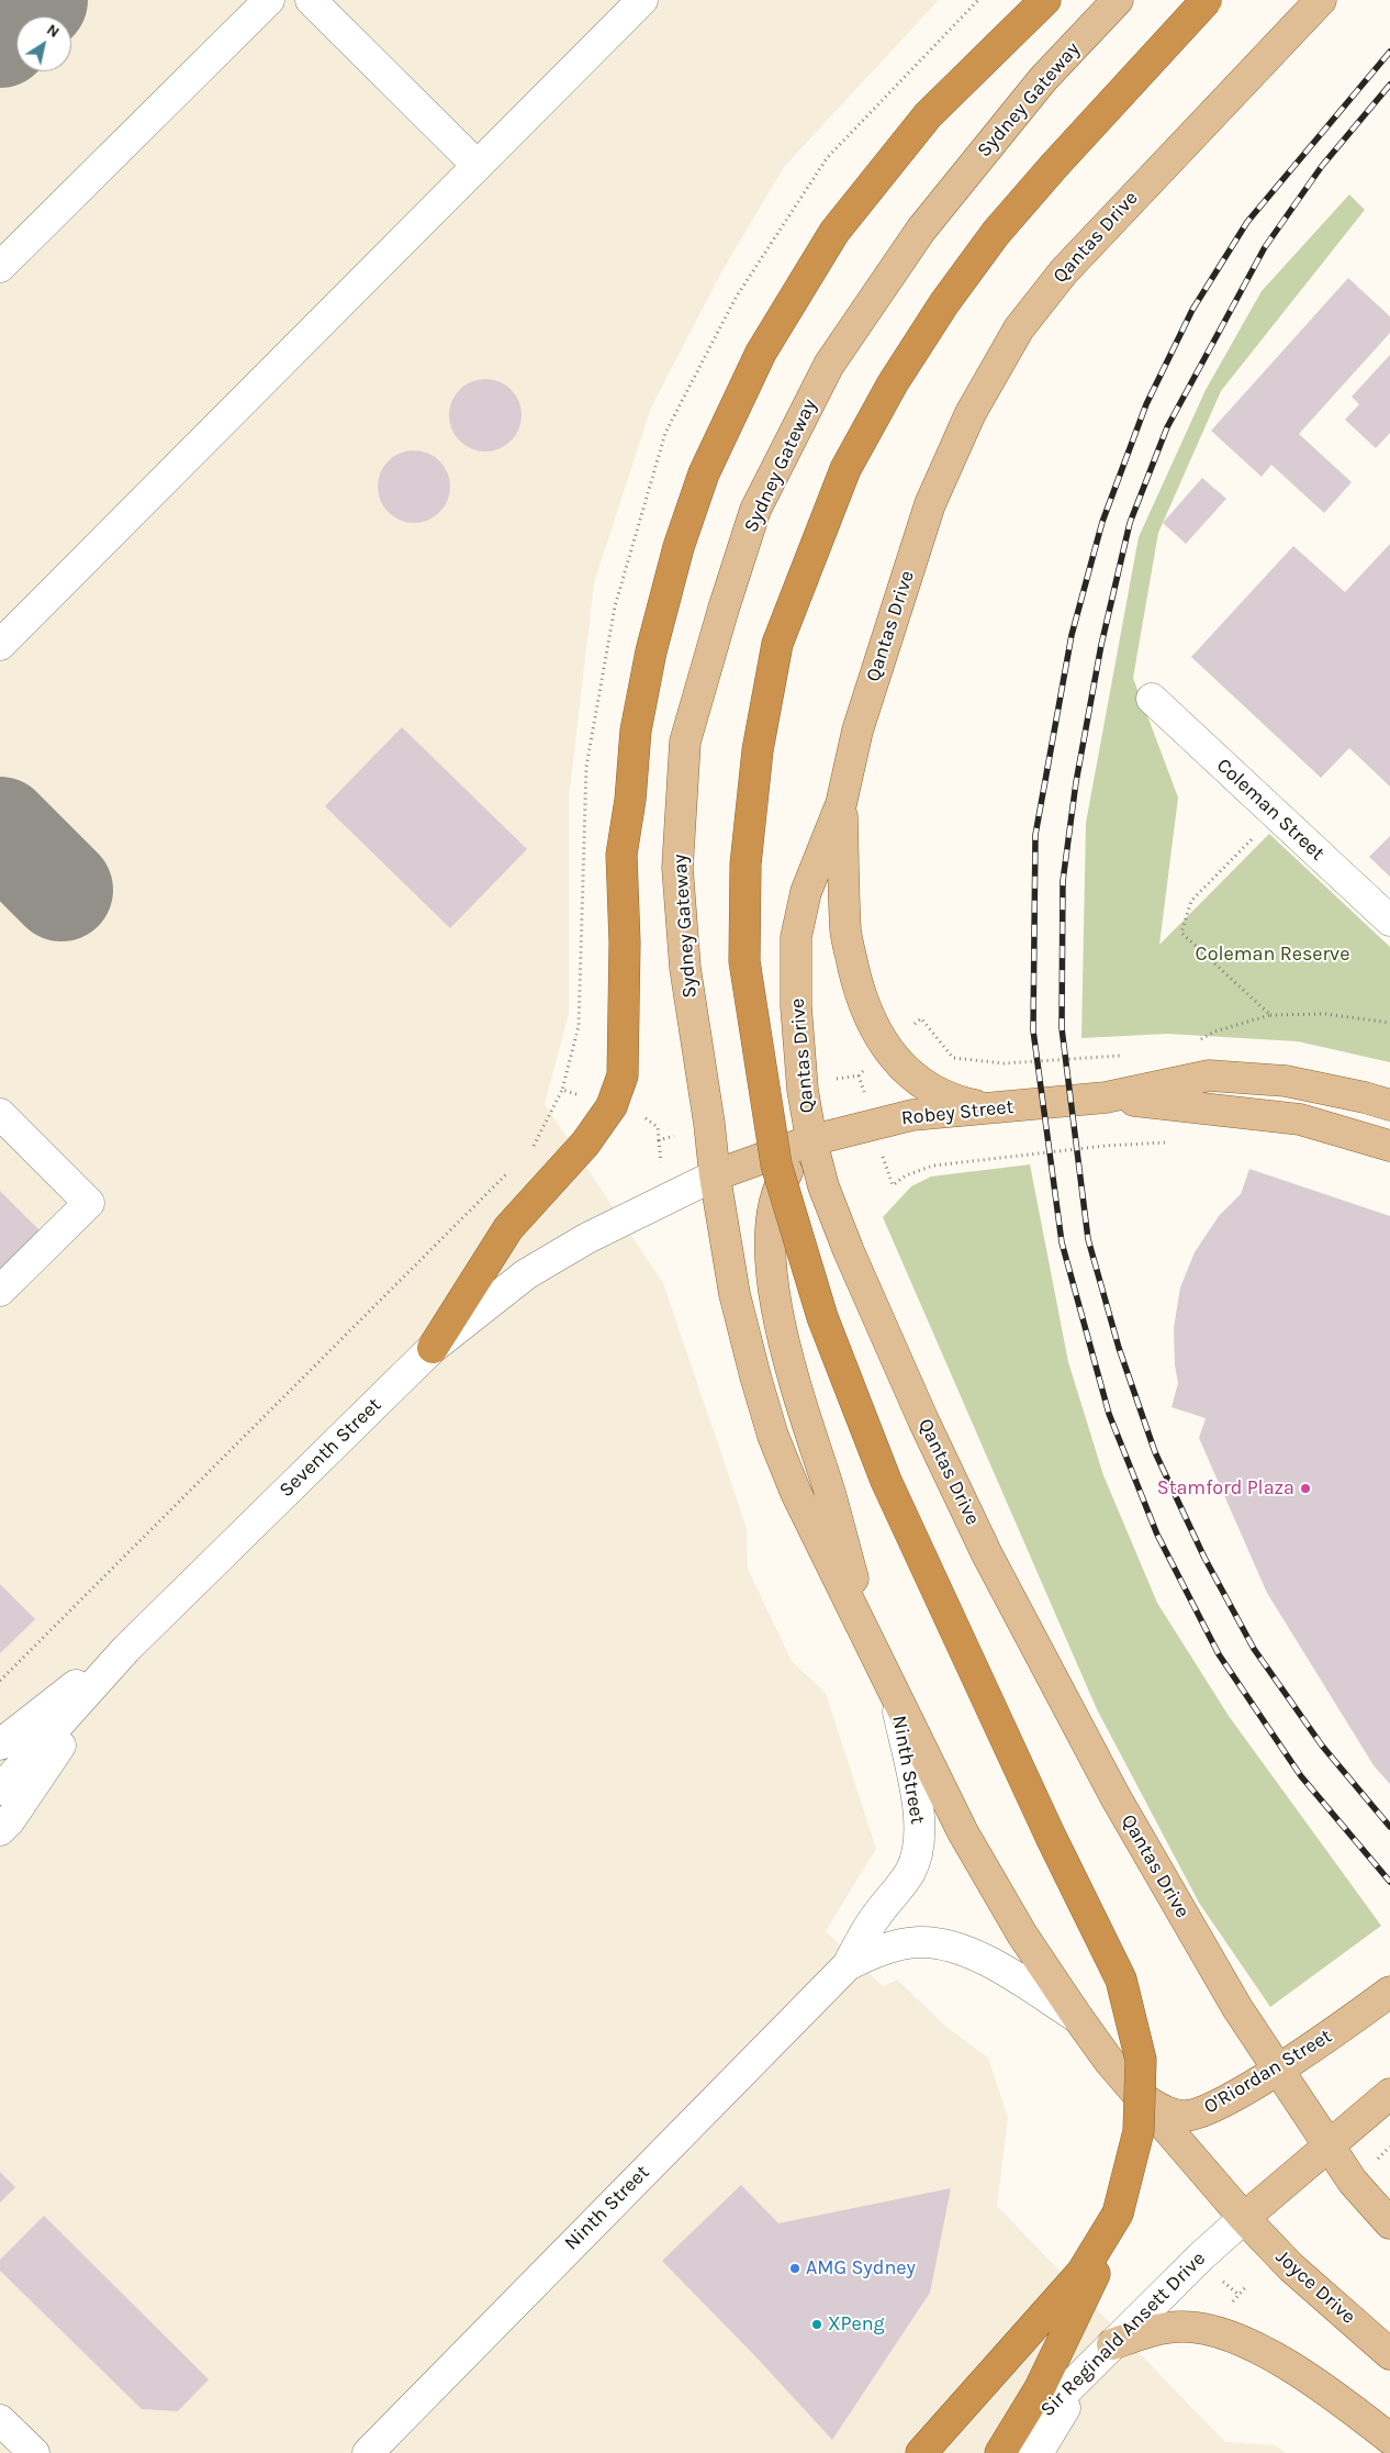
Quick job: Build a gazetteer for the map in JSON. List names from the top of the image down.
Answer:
{
  "streets": {
    "main road": [
      "Sydney Gateway",
      "Qantas Drive",
      "Robey Street",
      "O'Riordan Street",
      "Joyce Drive"
    ],
    "street": [
      "Coleman Street",
      "Seventh Street",
      "Ninth Street",
      "Sir Reginald Ansett Drive"
    ]
  },
  "crossings": [
    ["Sydney Gateway", "Robey Street"],
    ["Sydney Gateway", "Seventh Street"],
    ["Qantas Drive", "Robey Street"],
    ["Qantas Drive", "O'Riordan Street"],
    ["Robey Street", "Seventh Street"],
    ["Joyce Drive", "Sir Reginald Ansett Drive"]
  ],
  "parks": ["Coleman Reserve"],
  "places": ["Stamford Plaza", "AMG Sydney", "XPeng"],
  "north": "top right"
}
